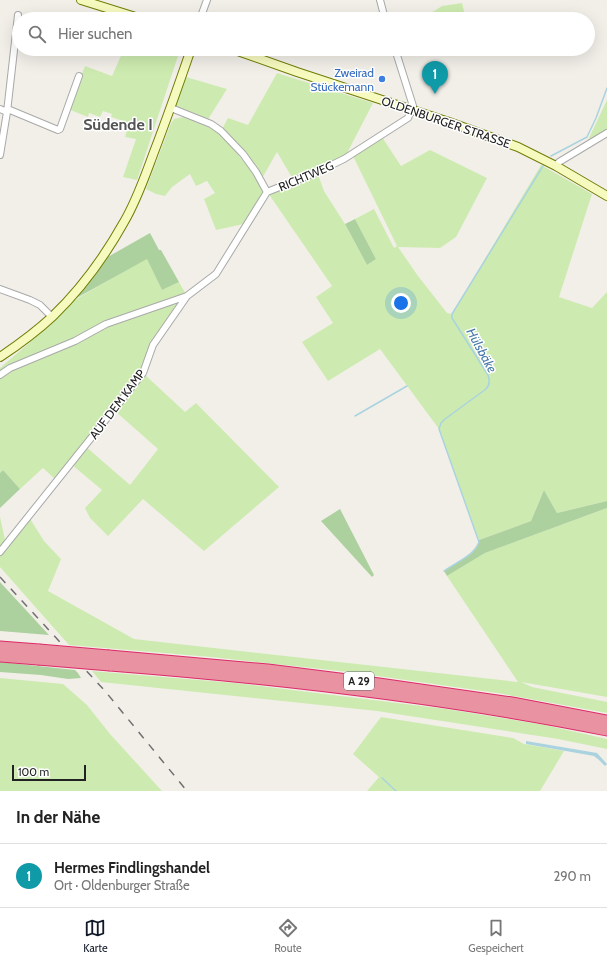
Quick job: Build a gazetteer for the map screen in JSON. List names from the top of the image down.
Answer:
{
  "streets": {
    "highway": ["A 29"],
    "street": ["OLDENBURGER STRASSE", "RICHTWEG", "AUF DEM KAMP"]
  },
  "crossings": [
    ["OLDENBURGER STRASSE", "RICHTWEG"],
    ["RICHTWEG", "AUF DEM KAMP"]
  ],
  "districts": ["Südende I"],
  "water": ["Hülsbäke"],
  "places": ["Zweirad Stückemann"],
  "scale_bar": "100 m",
  "page": {
    "search": "Hier suchen",
    "pins": "1",
    "scale": "100 m",
    "heading": "In der Nähe",
    "list": [
      {
        "mark": "1",
        "name": "Hermes Findlingshandel",
        "note": "Ort · Oldenburger Straße",
        "value": "290 m"
      }
    ],
    "nav": ["Karte", "Route", "Gespeichert"]
  }
}
